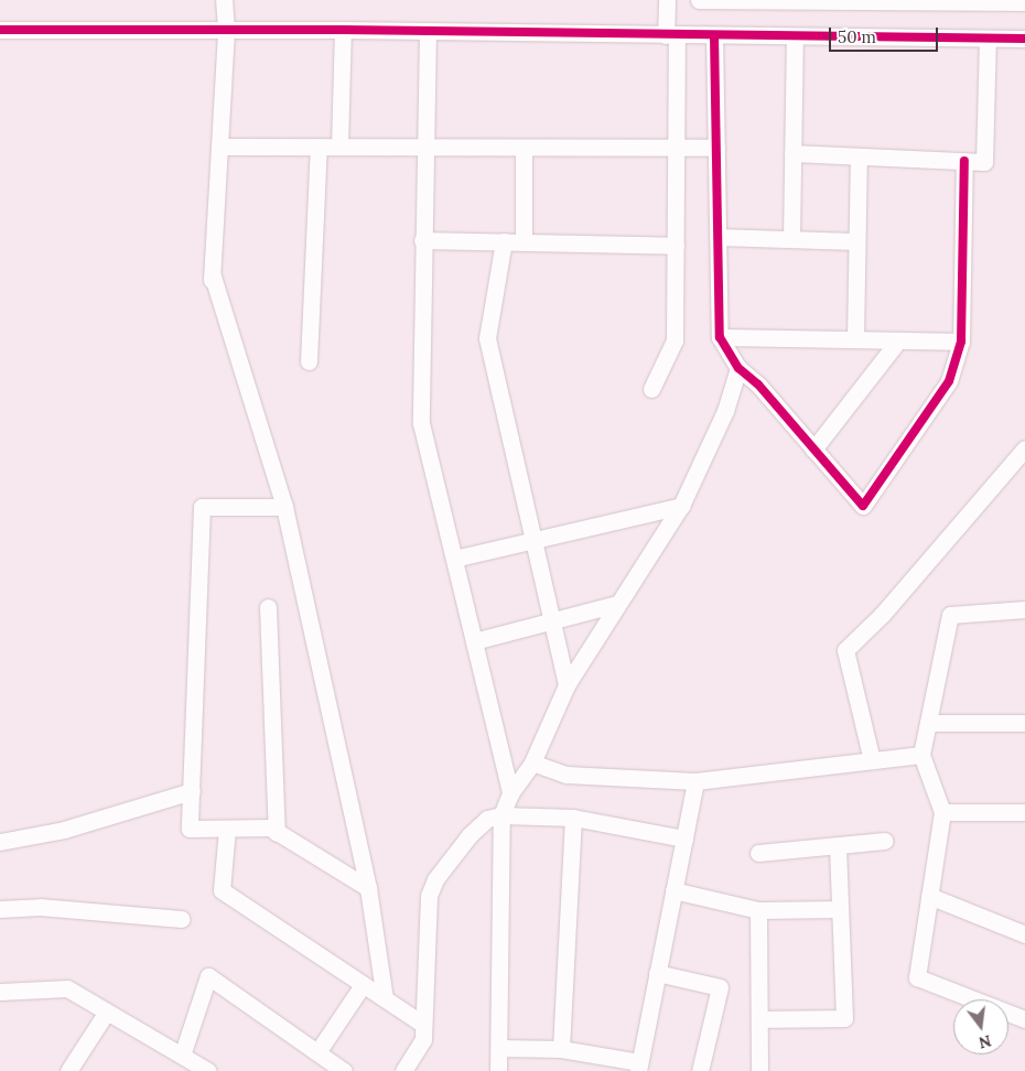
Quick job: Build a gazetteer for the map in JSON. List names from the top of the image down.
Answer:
{
  "scale_bar": "50 m",
  "north": "bottom"
}
